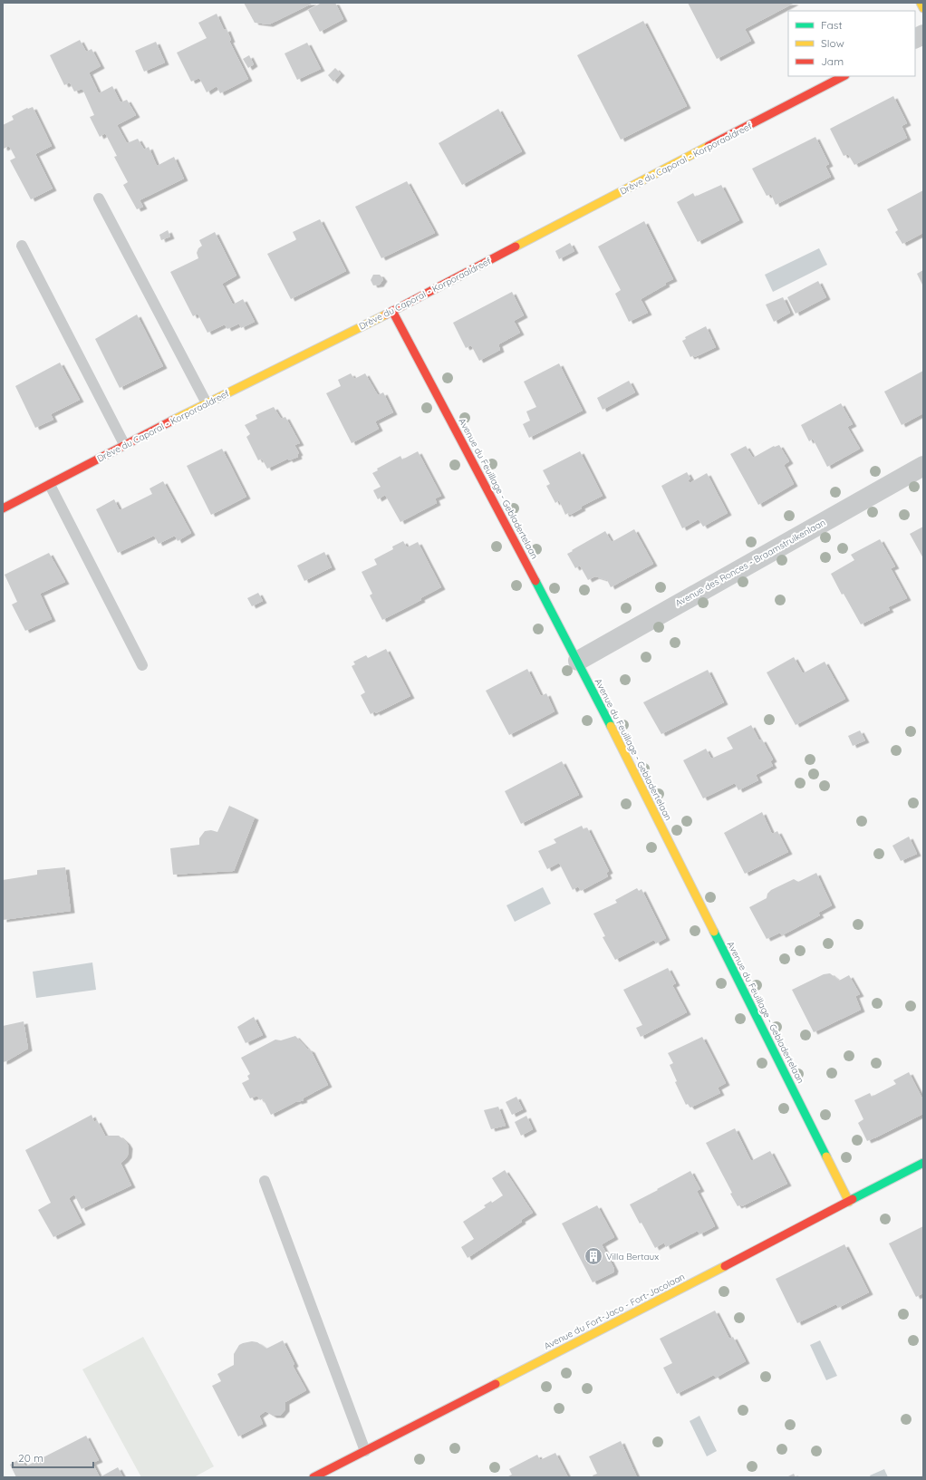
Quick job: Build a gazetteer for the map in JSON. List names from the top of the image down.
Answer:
{
  "streets": {
    "street": [
      "Drève du Caporal - Korporaaldreef",
      "Avenue du Feuillage - Gebladertelaan",
      "Avenue des Ronces - Braamstruikenlaan",
      "Avenue du Fort-Jaco - Fort-Jacolaan"
    ]
  },
  "crossings": [
    ["Drève du Caporal - Korporaaldreef", "Avenue du Feuillage - Gebladertelaan"],
    ["Avenue du Feuillage - Gebladertelaan", "Avenue des Ronces - Braamstruikenlaan"],
    ["Avenue du Feuillage - Gebladertelaan", "Avenue du Fort-Jaco - Fort-Jacolaan"]
  ],
  "places": {
    "building": ["Villa Bertaux"]
  },
  "legend": ["Fast", "Slow", "Jam"],
  "scale_bar": "20 m"
}
